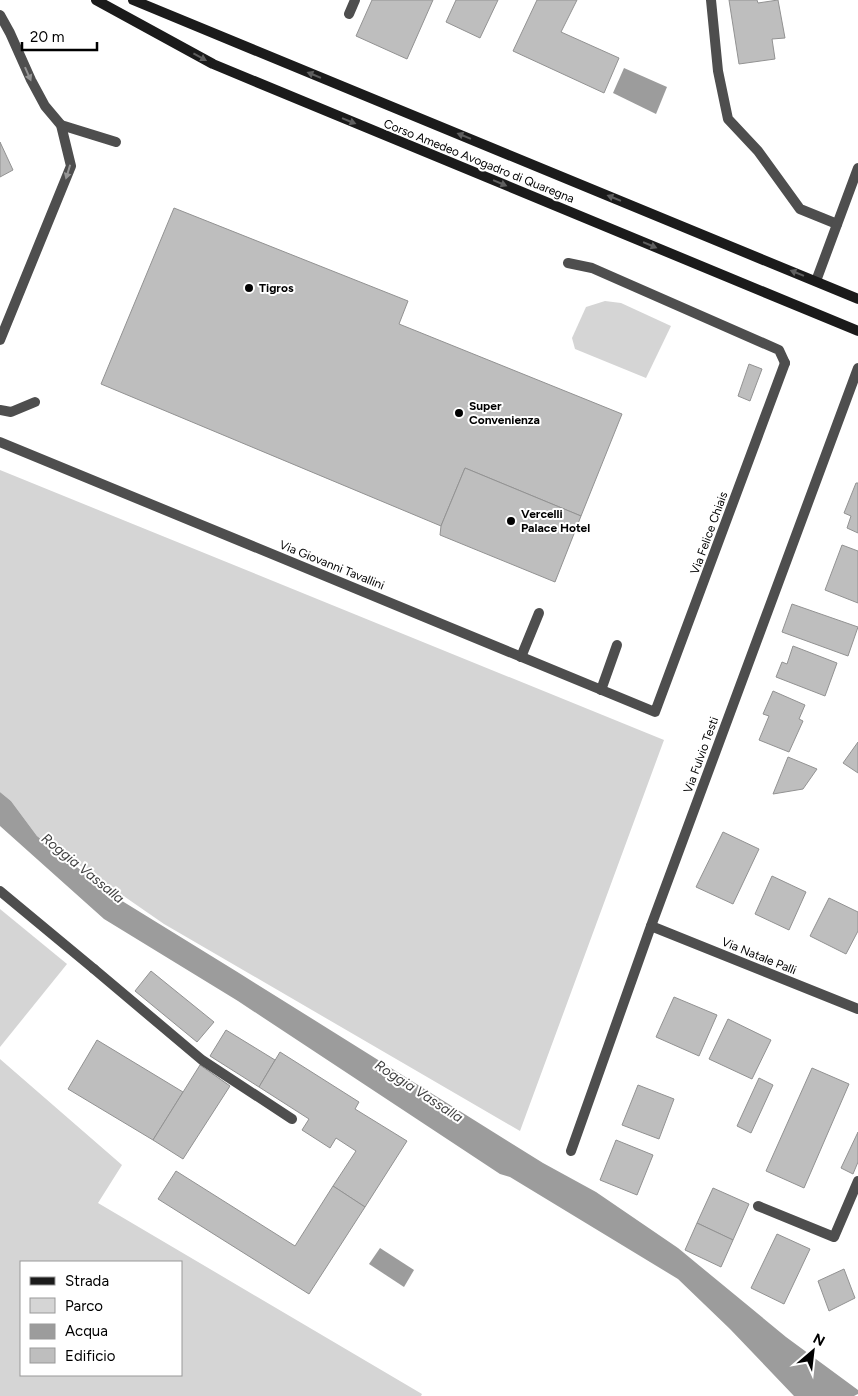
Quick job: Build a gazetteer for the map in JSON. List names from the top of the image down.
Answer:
{
  "streets": {
    "main road": ["Corso Amedeo Avogadro di Quaregna"],
    "street": [
      "Via Felice Chiais",
      "Via Giovanni Tavallini",
      "Via Fulvio Testi",
      "Via Natale Palli"
    ]
  },
  "crossings": [
    ["Via Felice Chiais", "Via Giovanni Tavallini"],
    ["Via Fulvio Testi", "Via Natale Palli"]
  ],
  "water": ["Roggia Vassalla"],
  "places": ["Tigros", "Super Convenienza", "Vercelli Palace Hotel"],
  "legend": [
    "Strada",
    "Parco",
    "Acqua",
    "Edificio"
  ],
  "scale_bar": "20 m",
  "north": "top right"
}
